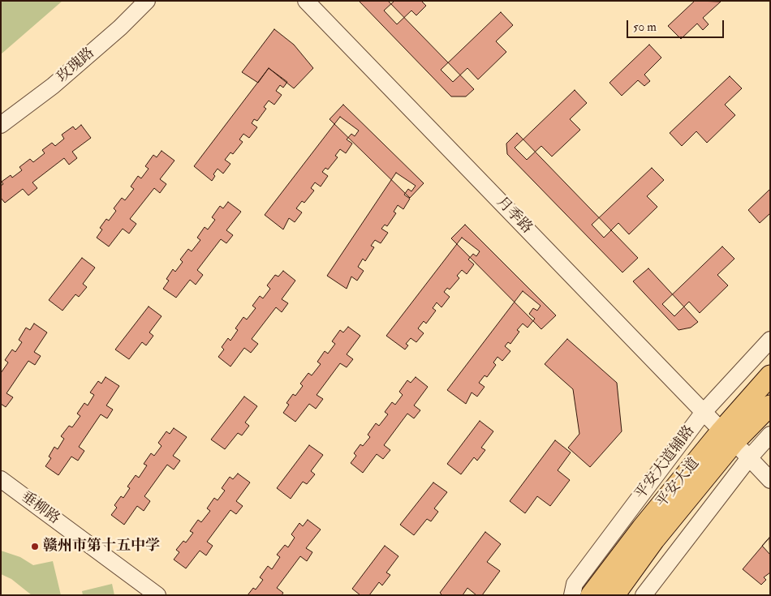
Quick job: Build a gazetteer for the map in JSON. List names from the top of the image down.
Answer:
{
  "streets": {
    "main road": ["平安大道"],
    "street": [
      "玫瑰路",
      "月季路",
      "平安大道辅路",
      "垂柳路"
    ]
  },
  "crossings": [
    ["月季路", "平安大道辅路"],
    ["月季路", "平安大道"]
  ],
  "places": ["赣州市第十五中学"],
  "scale_bar": "50 m"
}
